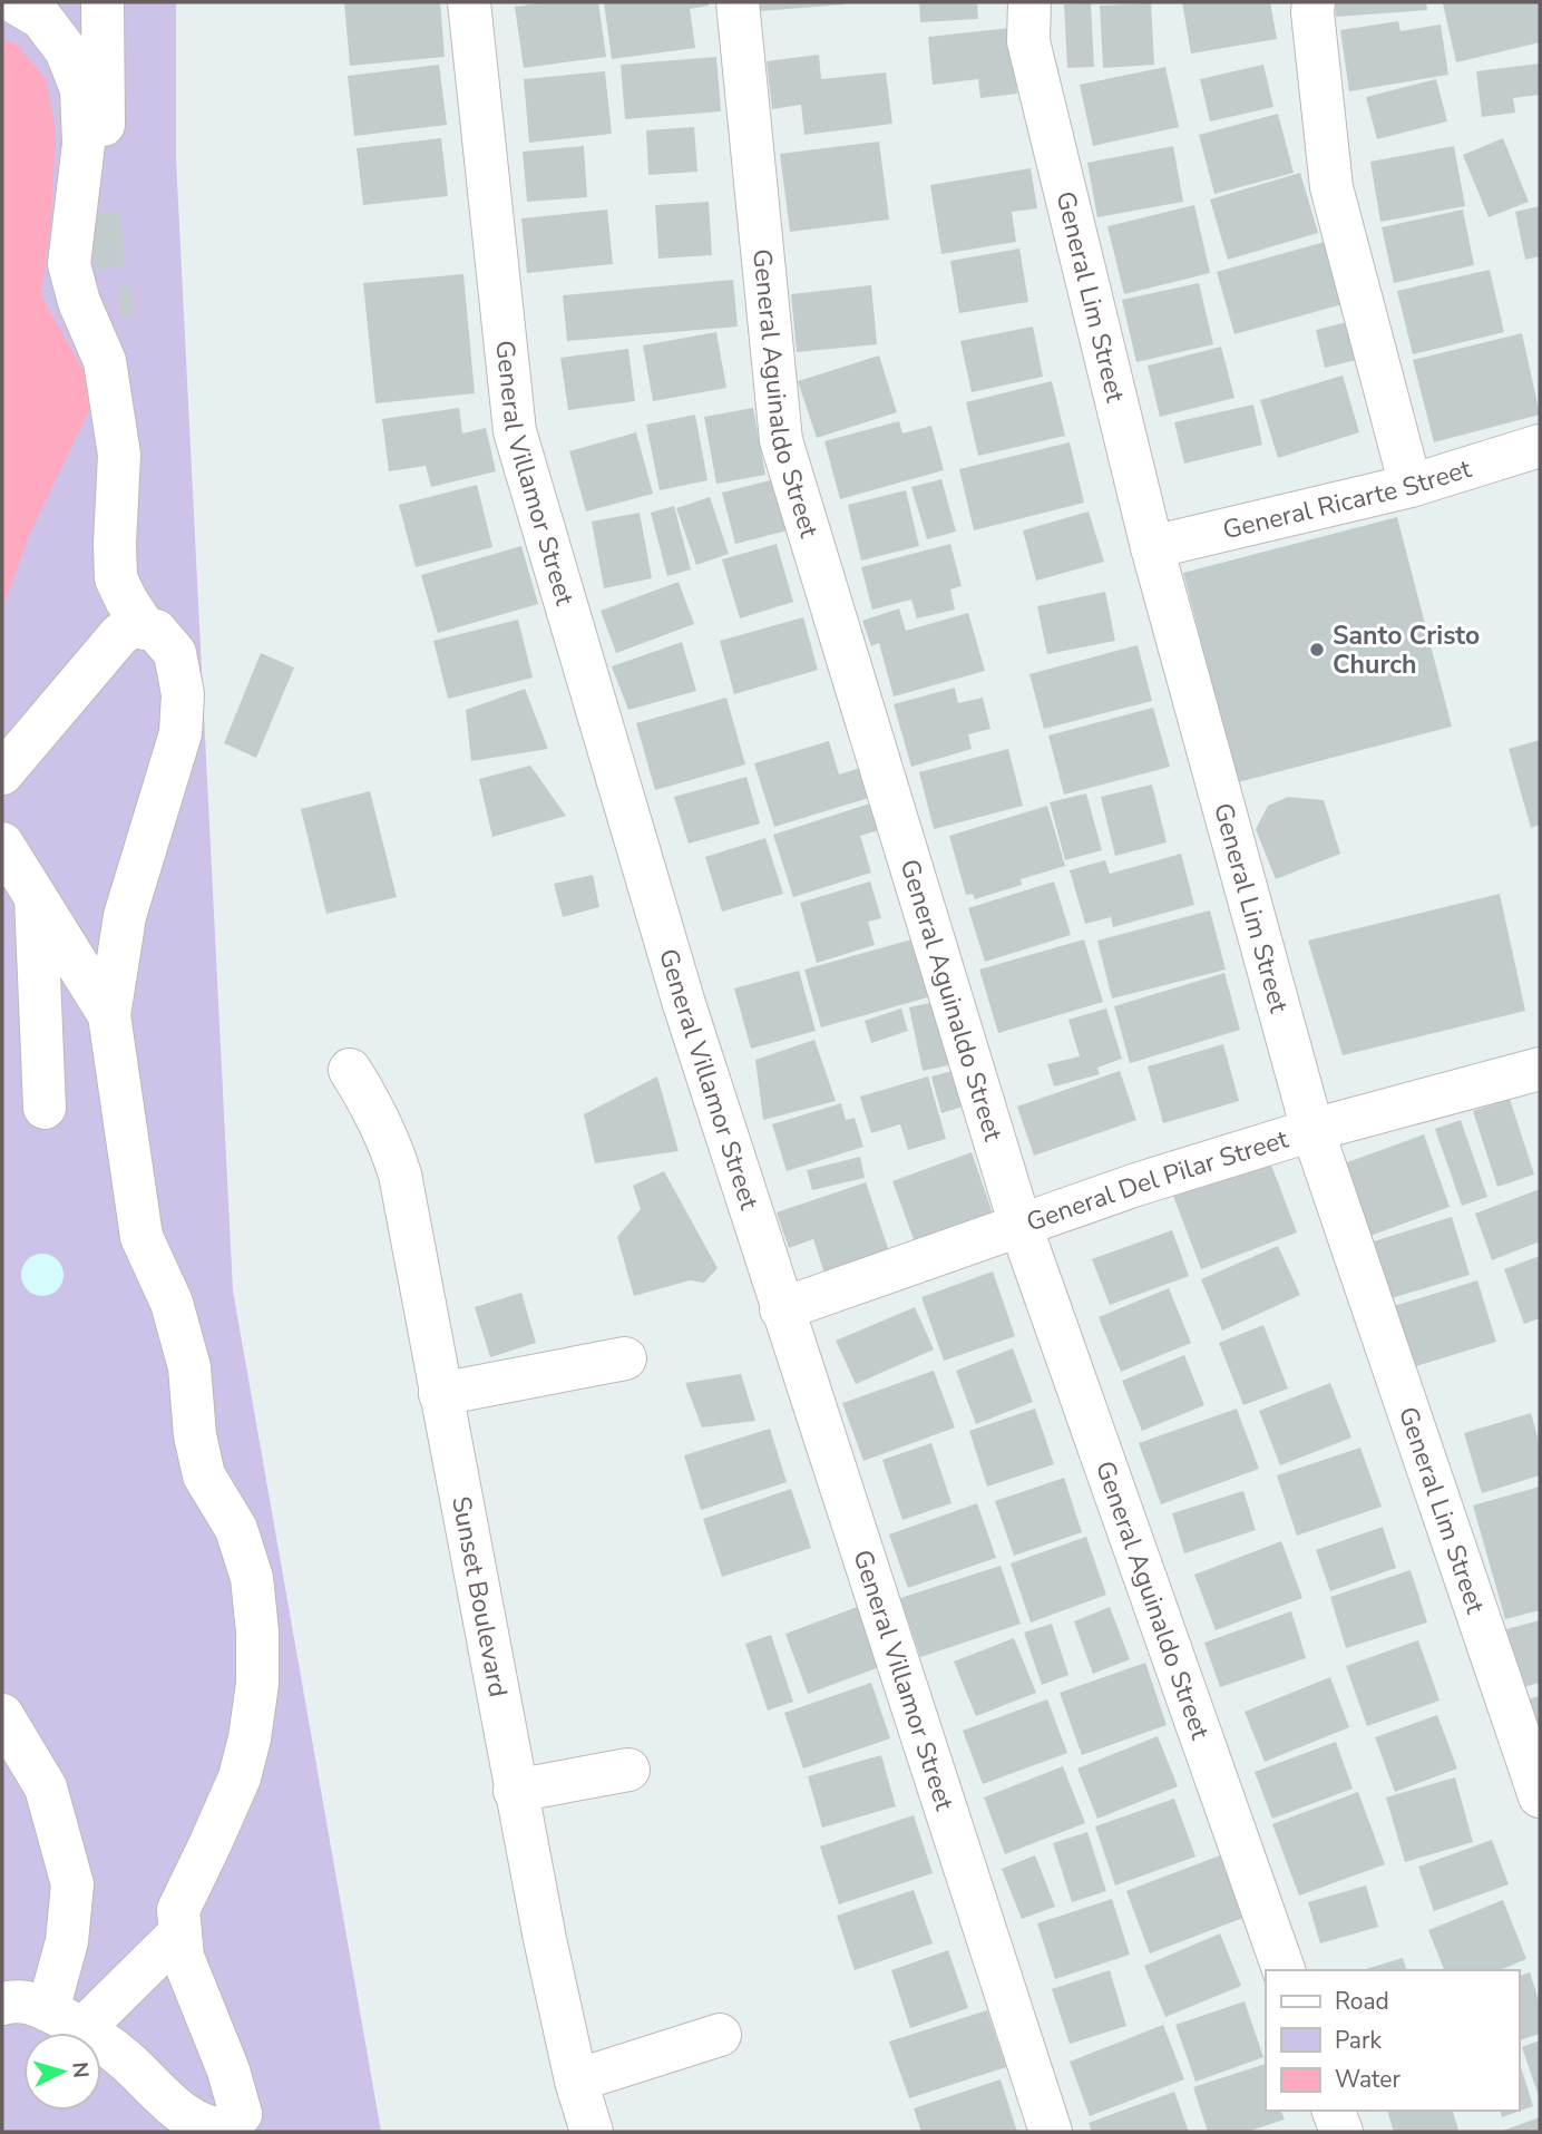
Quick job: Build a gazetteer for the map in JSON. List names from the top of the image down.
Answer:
{
  "streets": {
    "street": [
      "General Lim Street",
      "General Aguinaldo Street",
      "General Villamor Street",
      "General Ricarte Street",
      "General Del Pilar Street",
      "Sunset Boulevard"
    ]
  },
  "crossings": [
    ["General Lim Street", "General Ricarte Street"],
    ["General Lim Street", "General Del Pilar Street"],
    ["General Aguinaldo Street", "General Del Pilar Street"],
    ["General Villamor Street", "General Del Pilar Street"]
  ],
  "places": ["Santo Cristo Church"],
  "legend": ["Road", "Park", "Water"],
  "north": "right"
}
